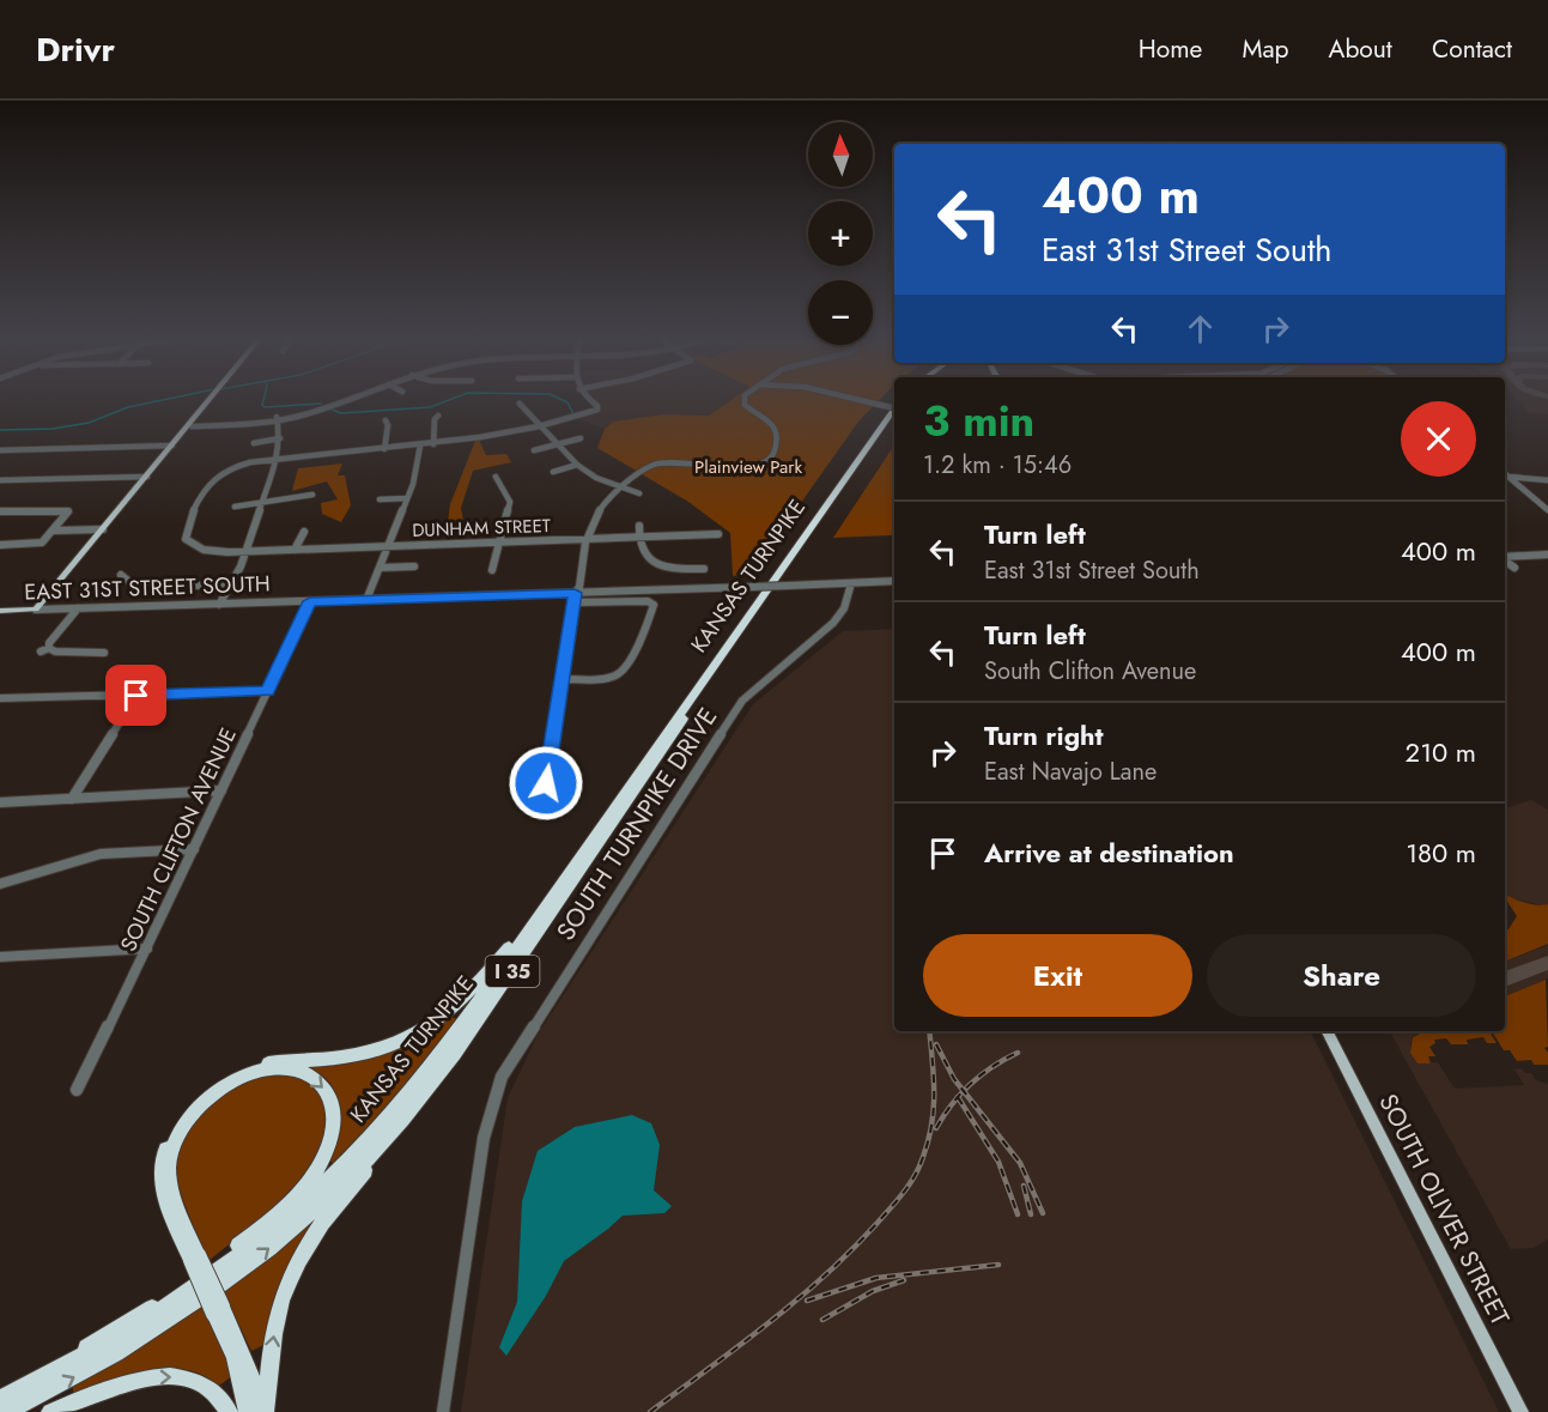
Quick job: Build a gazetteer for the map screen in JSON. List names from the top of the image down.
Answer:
{
  "streets": {
    "highway": ["KANSAS TURNPIKE", "I 35"],
    "main road": ["EAST 31ST STREET SOUTH", "SOUTH OLIVER STREET"],
    "street": ["DUNHAM STREET", "SOUTH TURNPIKE DRIVE", "SOUTH CLIFTON AVENUE"]
  },
  "crossings": [
    ["EAST 31ST STREET SOUTH", "SOUTH TURNPIKE DRIVE"],
    ["EAST 31ST STREET SOUTH", "SOUTH CLIFTON AVENUE"]
  ],
  "parks": ["Plainview Park"],
  "north": "top",
  "page": {
    "header": "Drivr",
    "nav": [
      "Home",
      "Map",
      "About",
      "Contact"
    ],
    "map_buttons": ["+", "−"],
    "turn": ["400 m", "East 31st Street South"],
    "heading": ["3 min", "1.2 km · 15:46"],
    "list": [
      {
        "name": "Turn left",
        "note": "East 31st Street South",
        "value": "400 m"
      },
      {
        "name": "Turn left",
        "note": "South Clifton Avenue",
        "value": "400 m"
      },
      {
        "name": "Turn right",
        "note": "East Navajo Lane",
        "value": "210 m"
      },
      {
        "name": "Arrive at destination",
        "value": "180 m"
      }
    ],
    "buttons": ["Exit", "Share"]
  }
}
